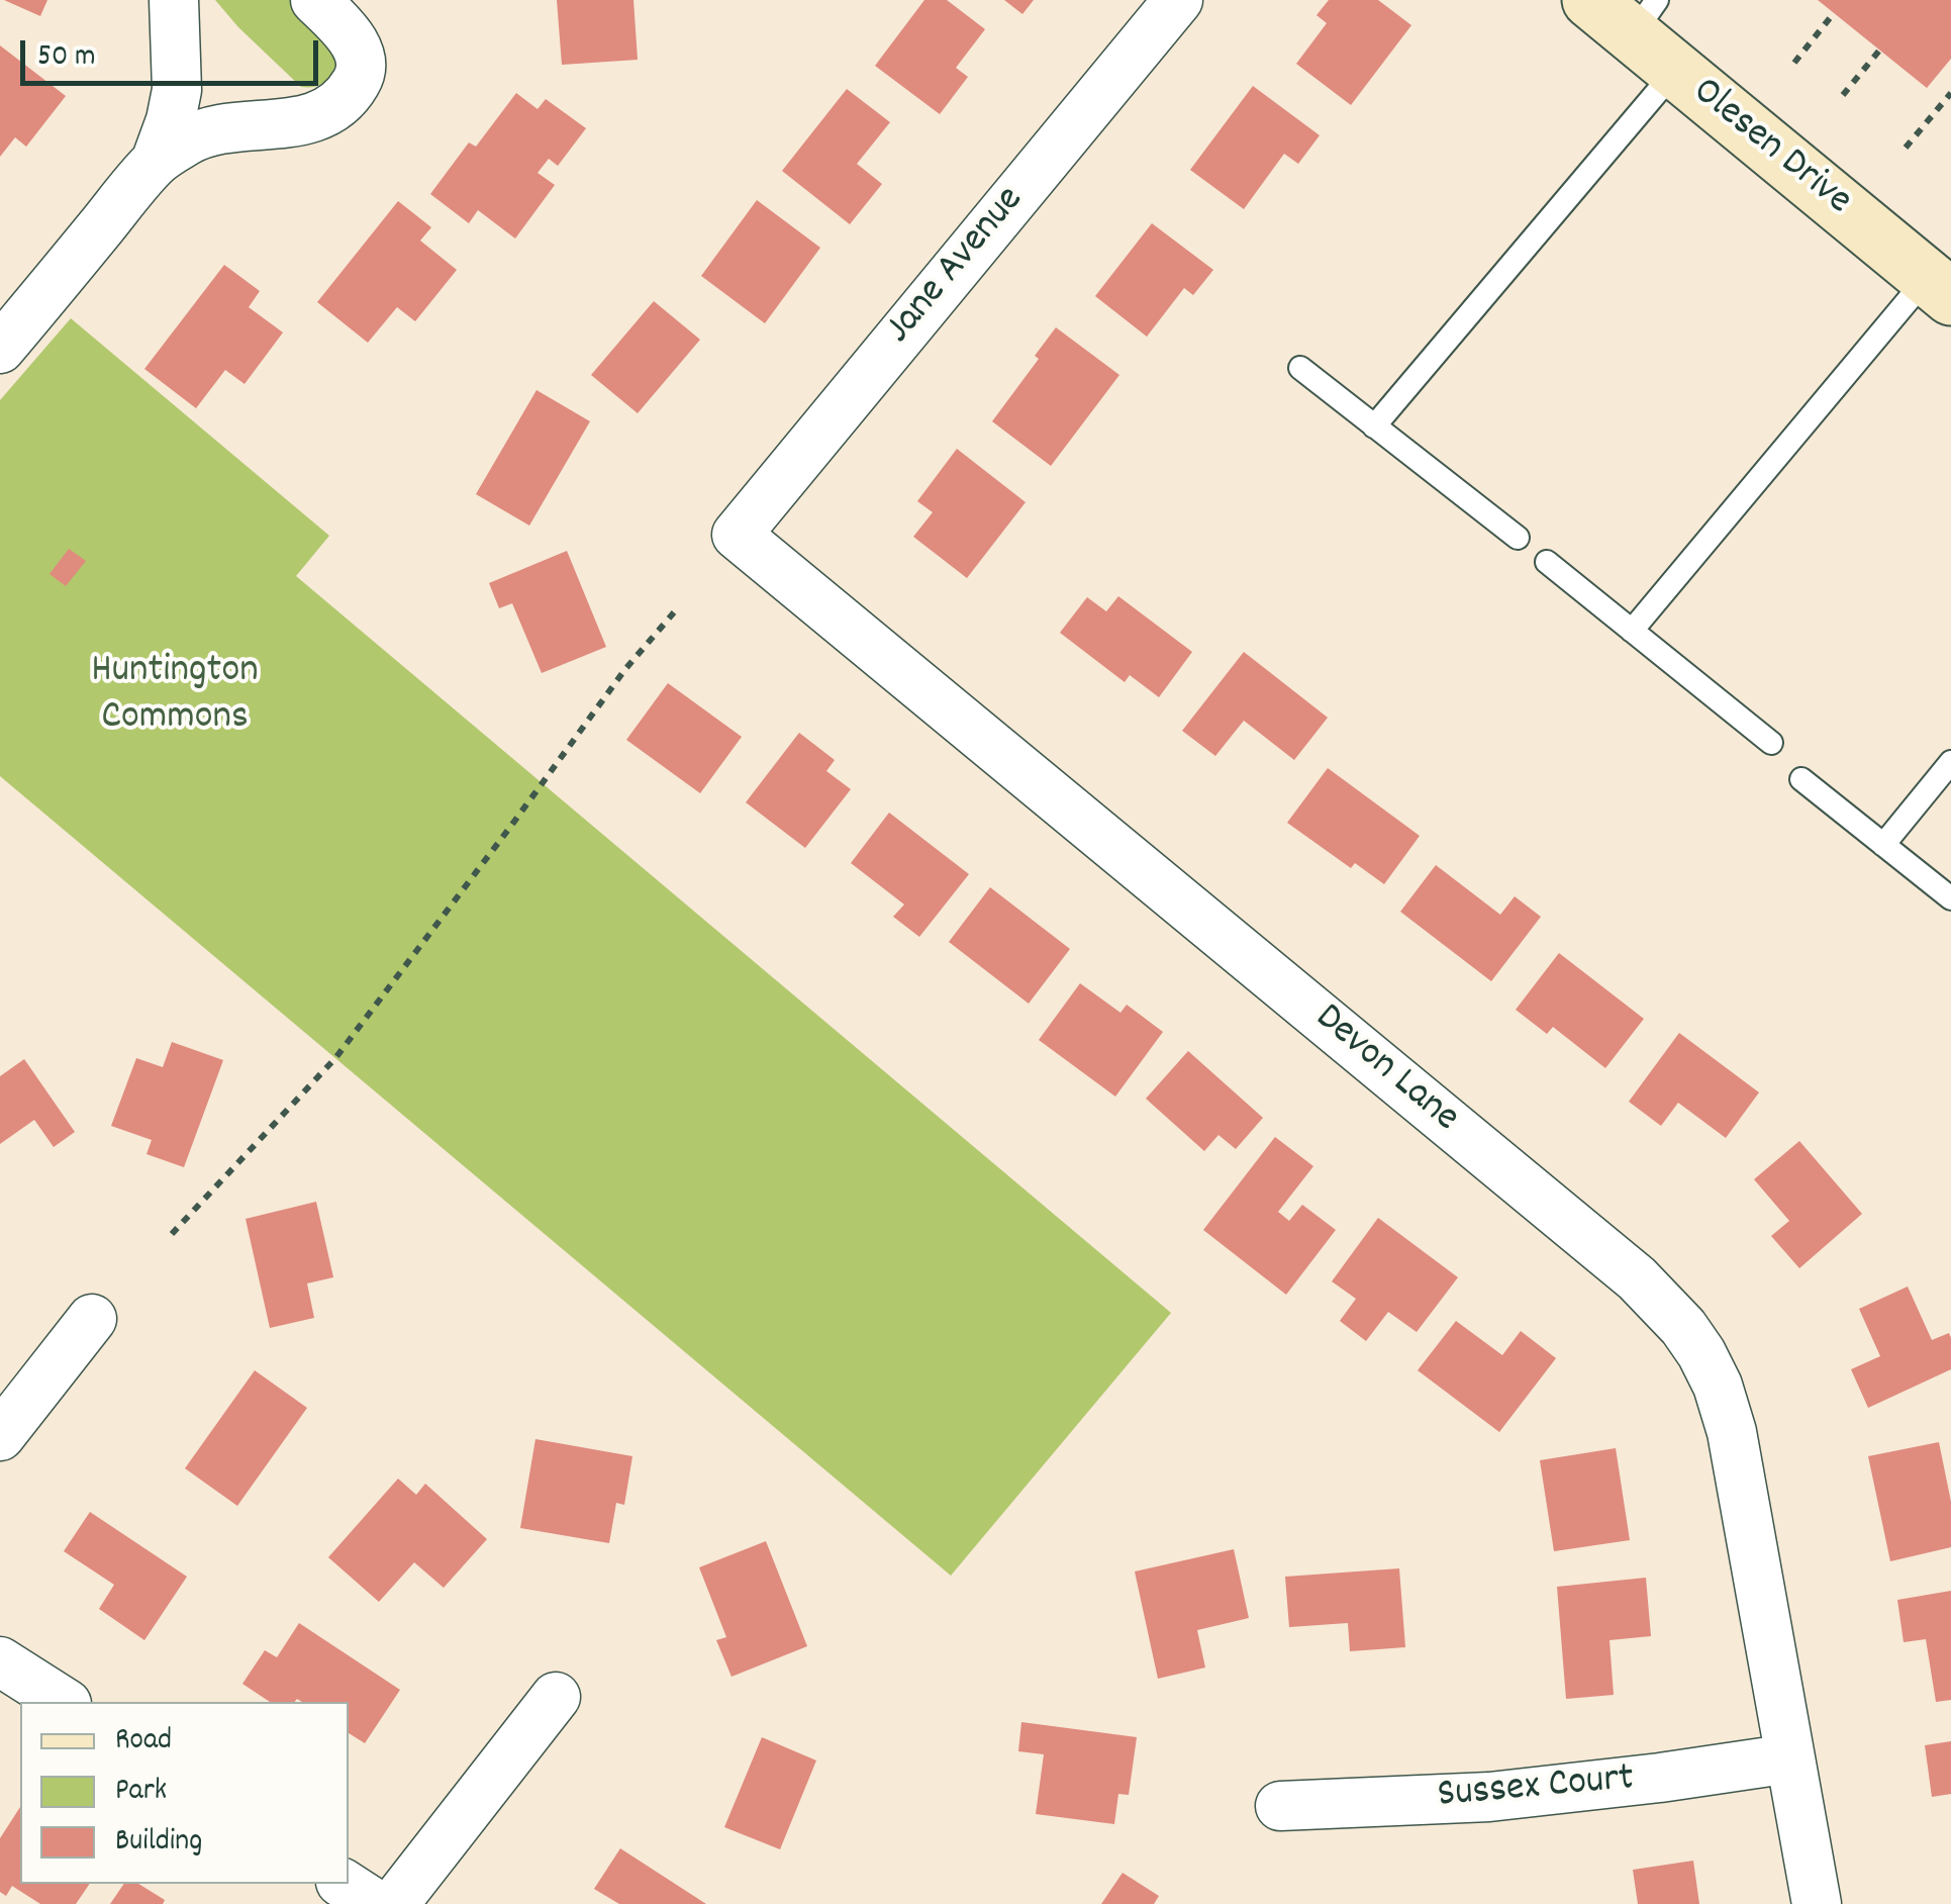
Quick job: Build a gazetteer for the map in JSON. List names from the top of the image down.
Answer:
{
  "streets": {
    "street": [
      "Olesen Drive",
      "Jane Avenue",
      "Devon Lane",
      "Sussex Court"
    ]
  },
  "crossings": [
    ["Jane Avenue", "Devon Lane"],
    ["Devon Lane", "Sussex Court"]
  ],
  "parks": ["Huntington Commons"],
  "legend": ["Road", "Park", "Building"],
  "scale_bar": "50 m"
}
